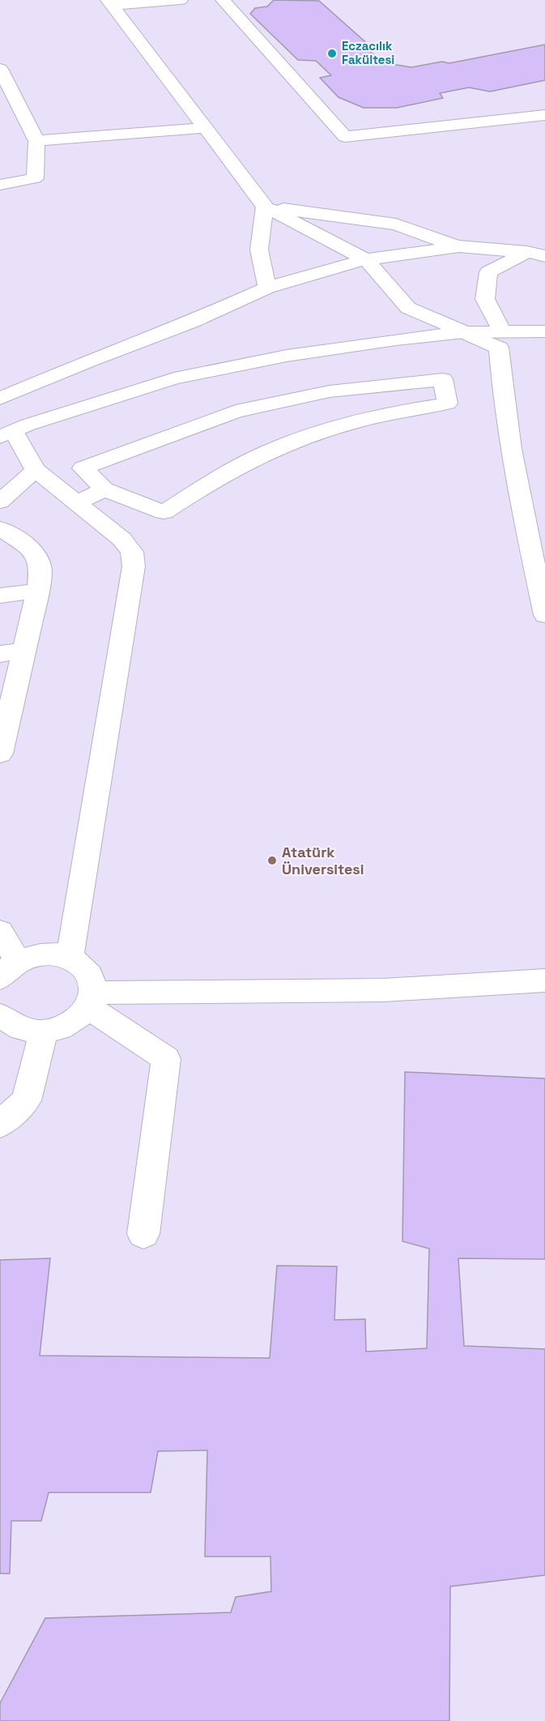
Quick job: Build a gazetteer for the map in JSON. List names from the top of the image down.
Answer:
{
  "places": ["Eczacılık Fakültesi", "Atatürk Üniversitesi"]
}
